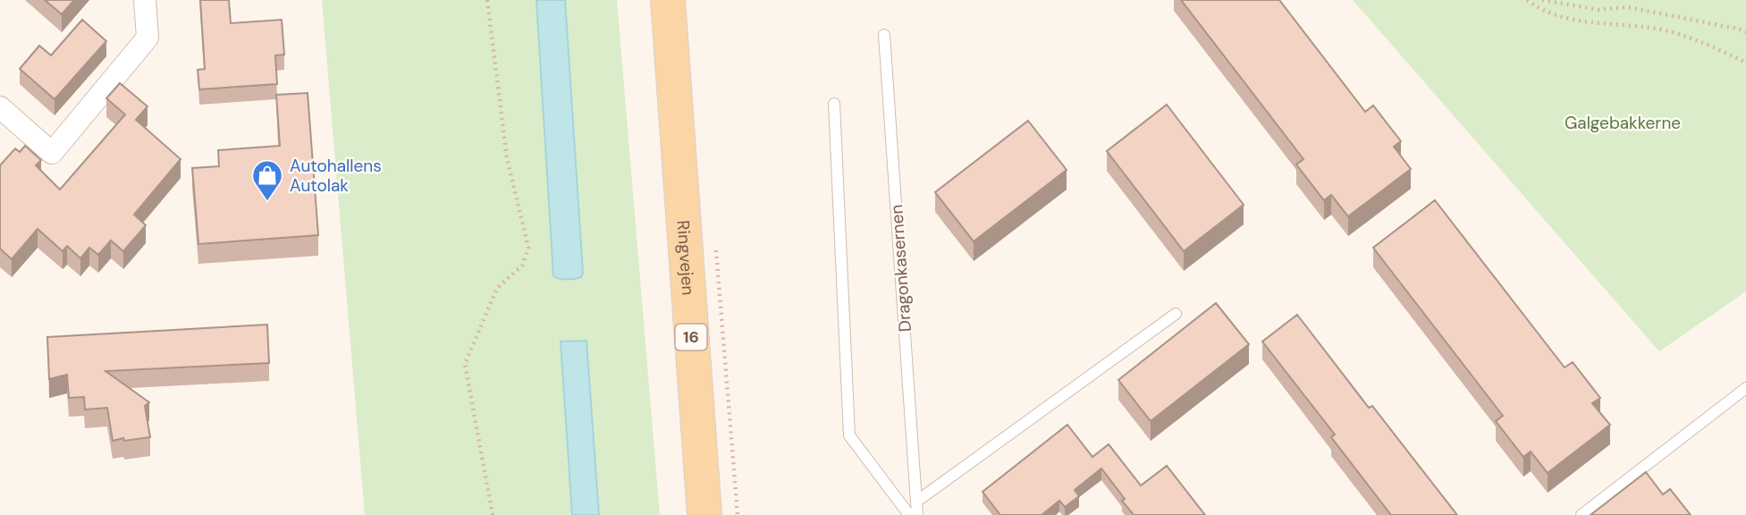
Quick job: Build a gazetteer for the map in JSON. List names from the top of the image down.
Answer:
{
  "streets": {
    "main road": ["Ringvejen", "16"],
    "lane": ["Dragonkasernen"]
  },
  "parks": ["Galgebakkerne"],
  "places": {
    "shop": ["Autohallens Autolak"]
  }
}
